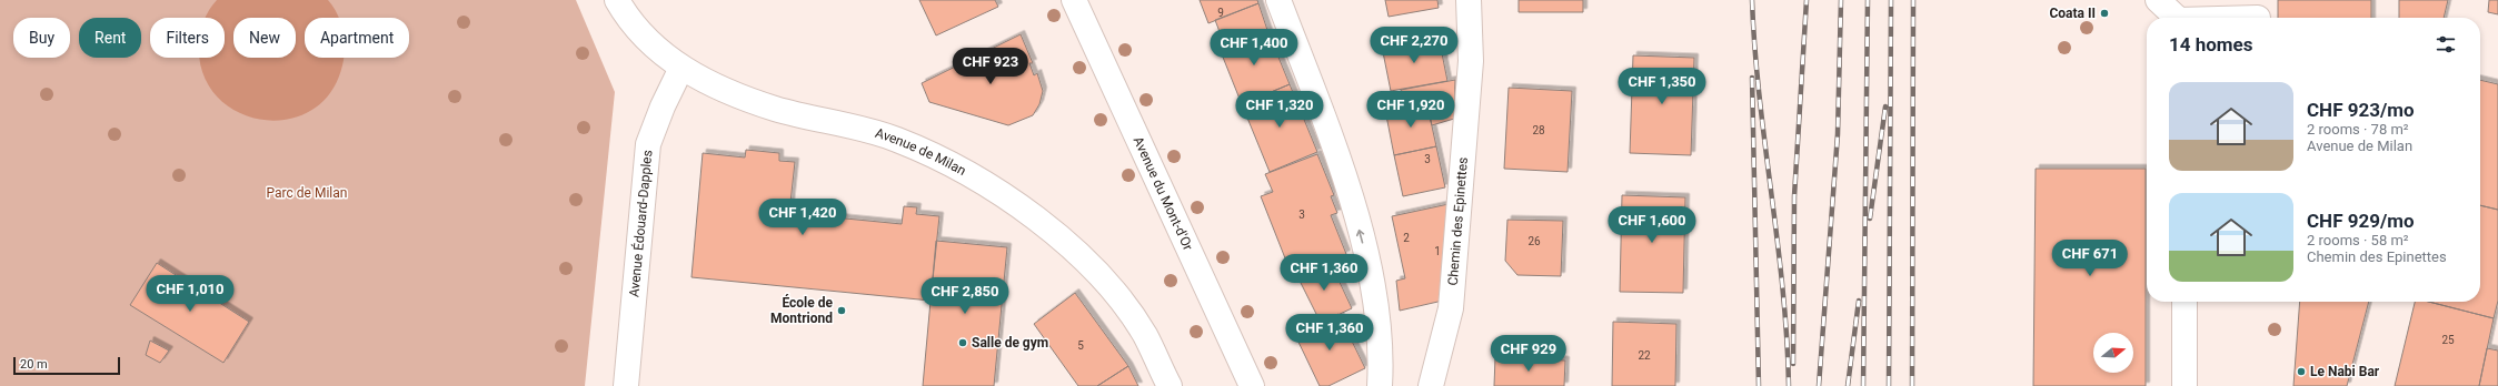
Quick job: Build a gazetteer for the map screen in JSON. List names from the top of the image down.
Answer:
{
  "streets": {
    "street": [
      "Avenue de Milan",
      "Avenue du Mont-d'Or",
      "Chemin des Epinettes",
      "Avenue Édouard-Dapples"
    ]
  },
  "crossings": [
    ["Avenue de Milan", "Avenue Édouard-Dapples"]
  ],
  "parks": ["Parc de Milan"],
  "places": [
    "Coata II",
    "École de Montriond",
    "Salle de gym",
    "Le Nabi Bar"
  ],
  "house_numbers": [
    "9",
    "28",
    "3",
    "3",
    "2",
    "26",
    "1",
    "25",
    "5",
    "22"
  ],
  "scale_bar": "20 m",
  "north": "right",
  "page": {
    "chip": [
      "Buy",
      "Rent",
      "Filters",
      "New",
      "Apartment"
    ],
    "heading": "14 homes",
    "price": [
      "CHF 2,270",
      "CHF 1,400",
      "CHF 923",
      "CHF 1,350",
      "CHF 1,320",
      "CHF 1,920",
      "CHF 1,420",
      "CHF 1,600",
      "CHF 671",
      "CHF 1,360",
      "CHF 1,010",
      "CHF 2,850",
      "CHF 1,360",
      "CHF 929"
    ],
    "list": [
      {
        "name": "CHF 923/mo",
        "note": "2 rooms · 78 m² · Avenue de Milan"
      },
      {
        "name": "CHF 929/mo",
        "note": "2 rooms · 58 m² · Chemin des Epinettes"
      }
    ],
    "scale": "20 m"
  }
}
